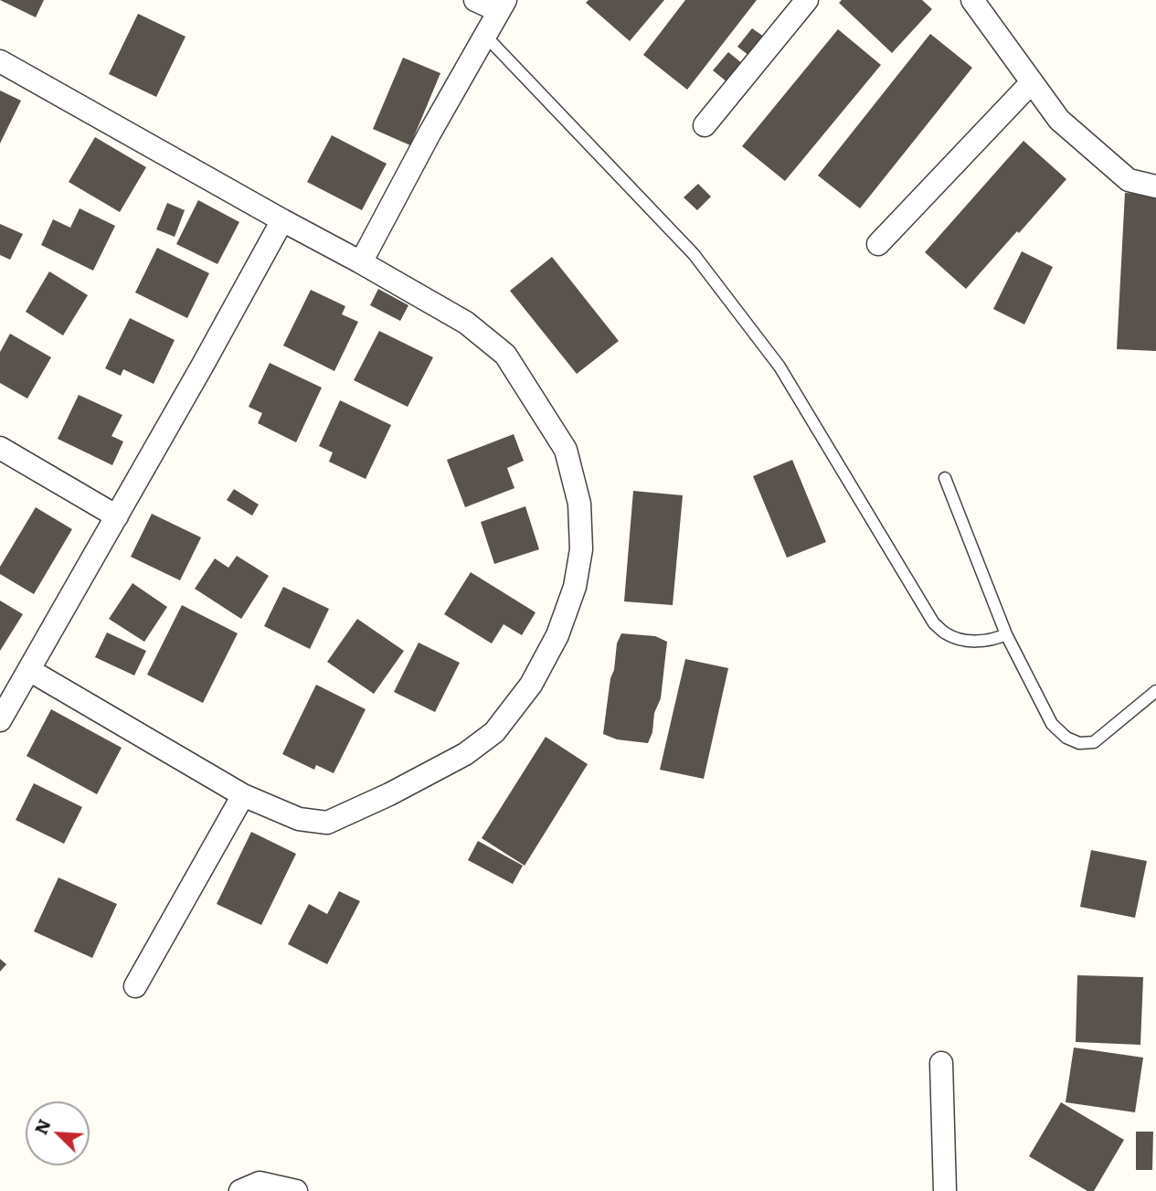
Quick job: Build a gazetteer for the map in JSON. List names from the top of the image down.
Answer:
{
  "north": "top left"
}
